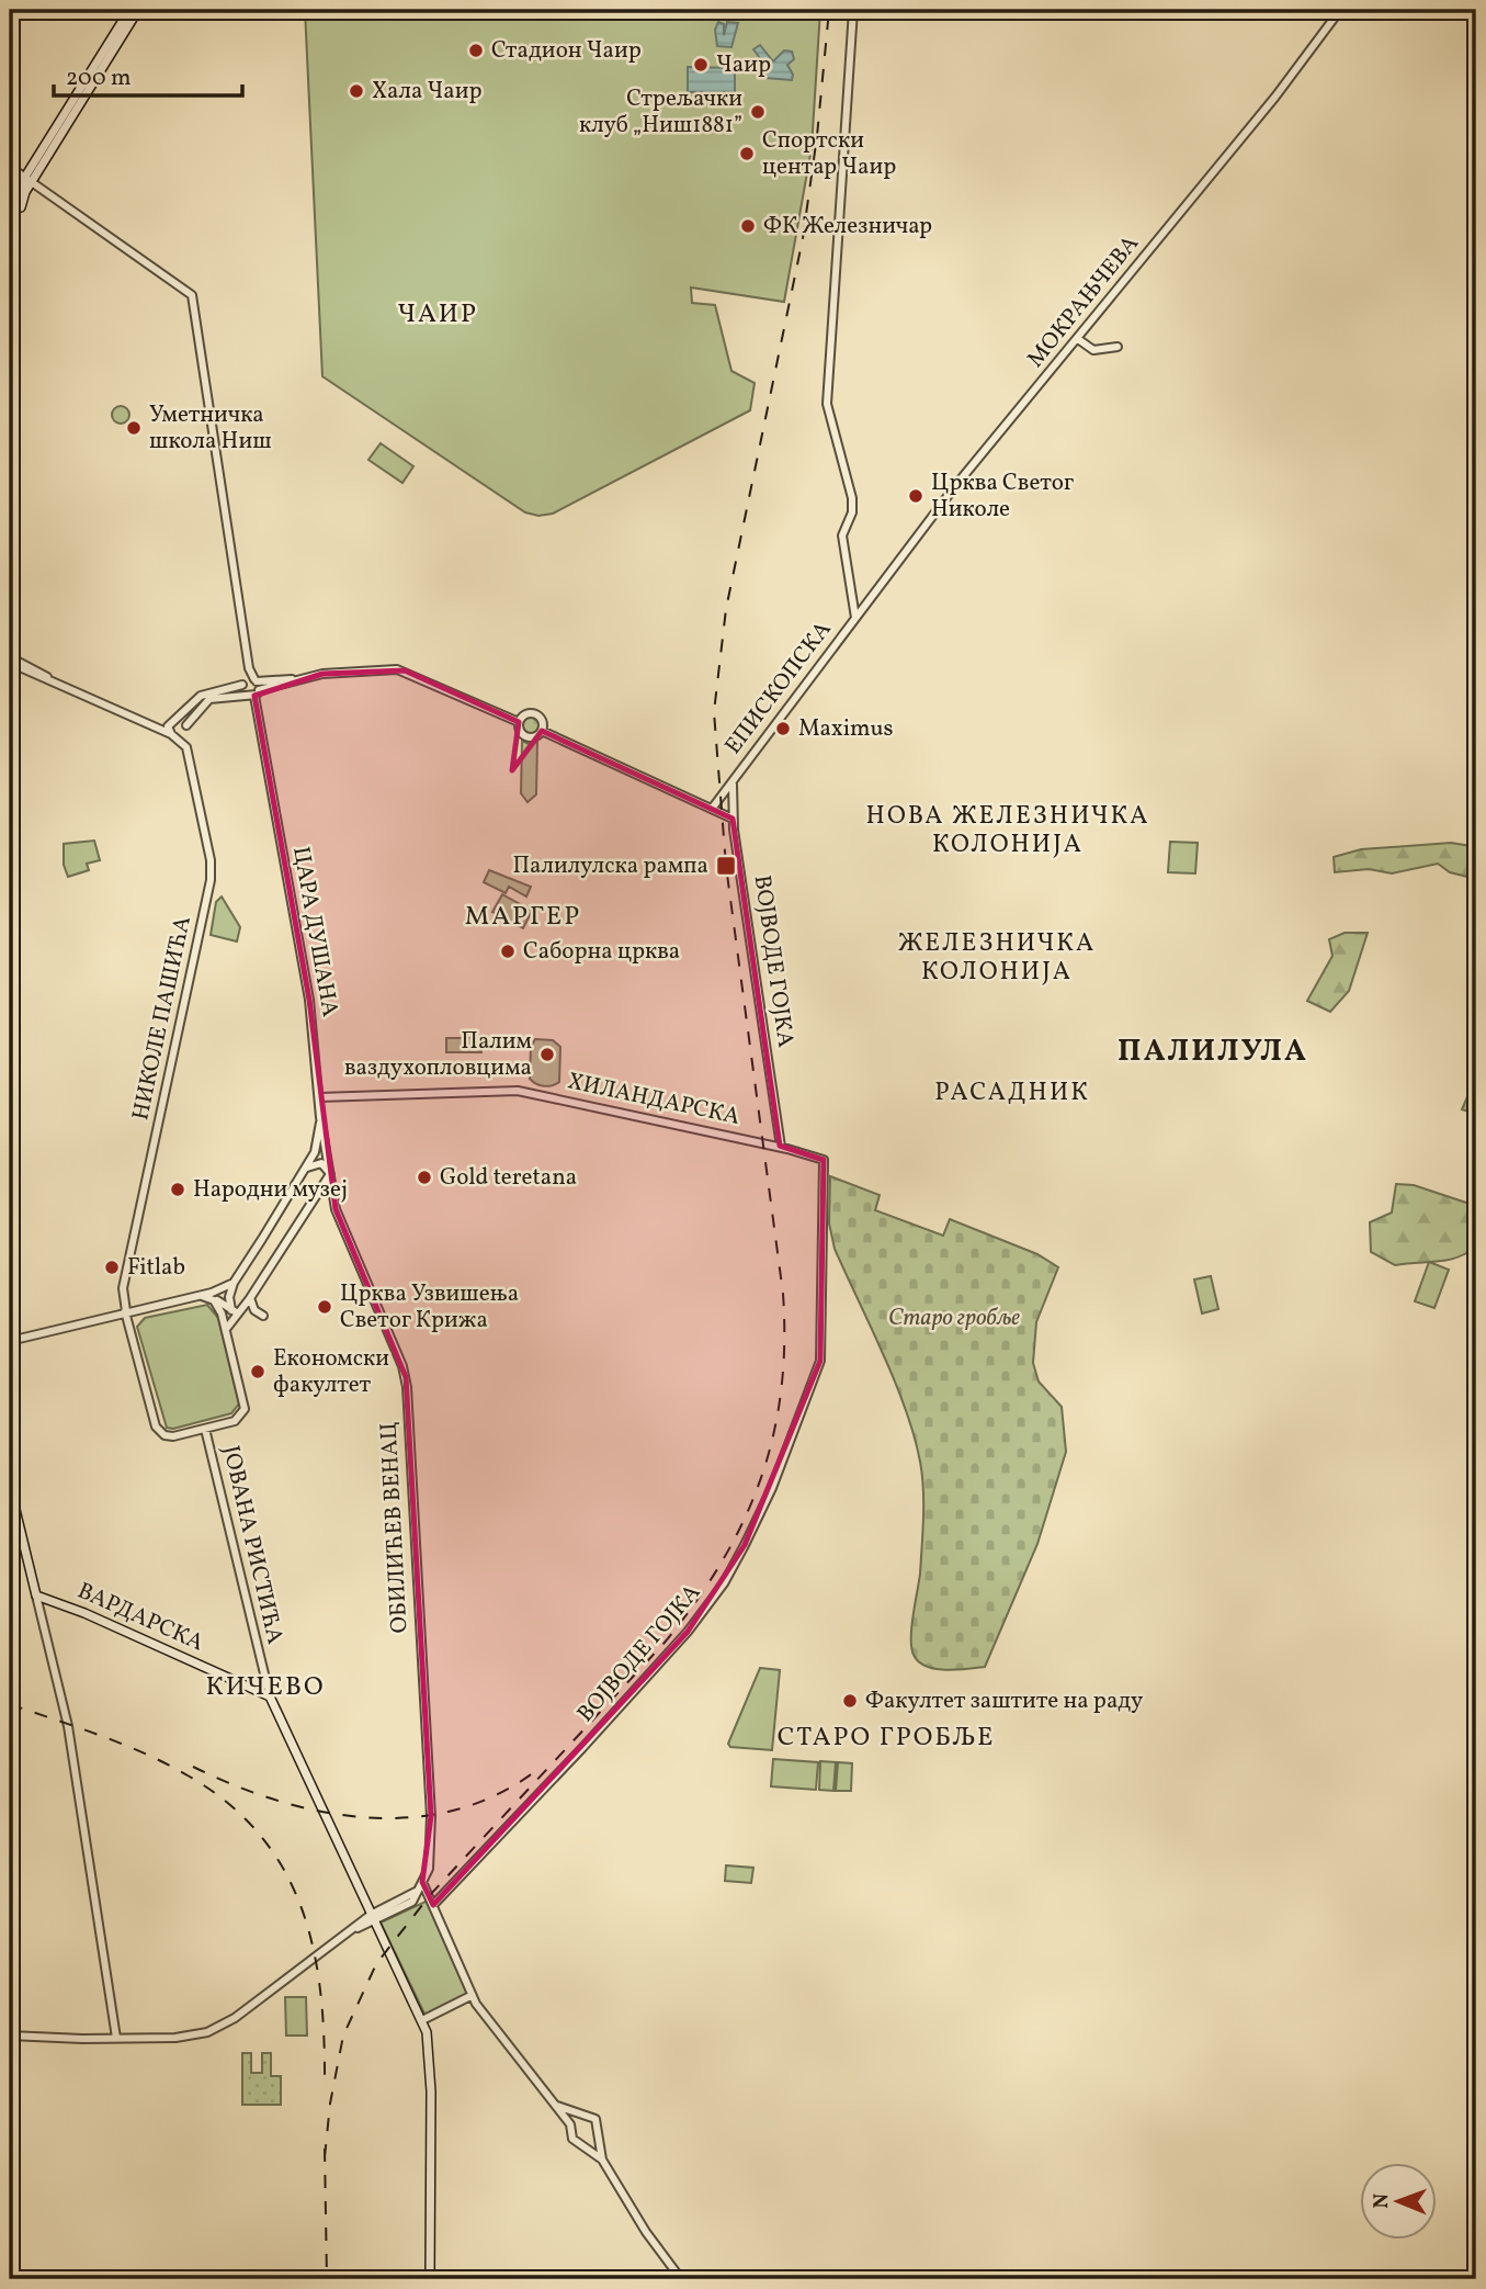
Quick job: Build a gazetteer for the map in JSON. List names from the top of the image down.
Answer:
{
  "streets": {
    "main road": ["ЈОВАНА РИСТИЋА", "ВАРДАРСКА"],
    "street": [
      "МОКРАЊЧЕВА",
      "ЕПИСКОПСКА",
      "ЦАРА ДУШАНА",
      "ВОЈВОДЕ ГОЈКА",
      "НИКОЛЕ ПАШИЋА",
      "ХИЛАНДАРСКА",
      "ОБИЛИЋЕВ ВЕНАЦ"
    ]
  },
  "crossings": [
    ["МОКРАЊЧЕВА", "ЕПИСКОПСКА"],
    ["ЕПИСКОПСКА", "ВОЈВОДЕ ГОЈКА"],
    ["ЦАРА ДУШАНА", "ХИЛАНДАРСКА"],
    ["ЦАРА ДУШАНА", "ОБИЛИЋЕВ ВЕНАЦ"],
    ["ВОЈВОДЕ ГОЈКА", "ХИЛАНДАРСКА"],
    ["НИКОЛЕ ПАШИЋА", "ЈОВАНА РИСТИЋА"],
    ["ОБИЛИЋЕВ ВЕНАЦ", "ЈОВАНА РИСТИЋА"],
    ["ЈОВАНА РИСТИЋА", "ВАРДАРСКА"]
  ],
  "districts": [
    "ЧАИР",
    "НОВА ЖЕЛЕЗНИЧКА КОЛОНИЈА",
    "МАРГЕР",
    "ЖЕЛЕЗНИЧКА КОЛОНИЈА",
    "ПАЛИЛУЛА",
    "РАСАДНИК",
    "КИЧЕВО",
    "СТАРО ГРОБЉЕ"
  ],
  "parks": ["Старо гробље"],
  "places": {
    "other": [
      "Стадион Чаир",
      "Чаир",
      "Хала Чаир",
      "Стрељачки клуб „Ниш1881”",
      "Спортски центар Чаир",
      "ФК Железничар",
      "Уметничка школа Ниш",
      "Црква Светог Николе",
      "Maximus",
      "Саборна црква",
      "Палим ваздухопловцима",
      "Gold teretana",
      "Народни музеј",
      "Fitlab",
      "Црква Узвишења Светог Крижа",
      "Економски факултет",
      "Факултет заштите на раду"
    ],
    "transit": ["Палилулска рампа"]
  },
  "scale_bar": "200 m",
  "north": "left"
}
